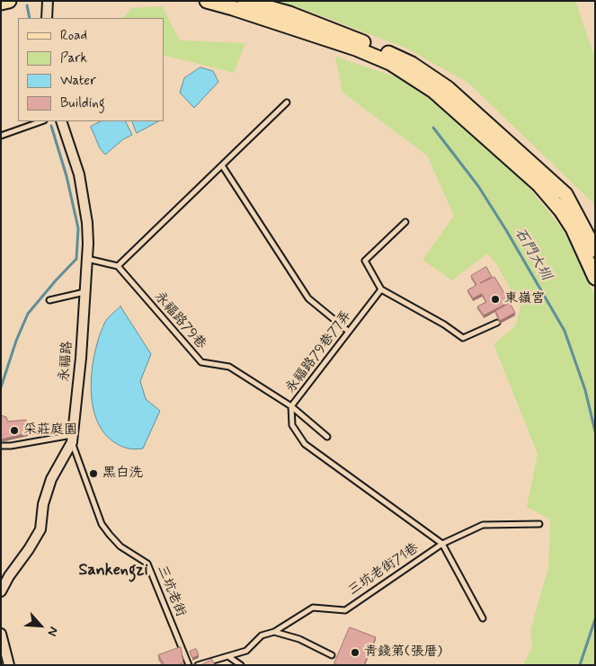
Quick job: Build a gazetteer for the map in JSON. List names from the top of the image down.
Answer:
{
  "streets": {
    "street": ["永福路"],
    "lane": [
      "永福路79巷",
      "永福路79巷77弄",
      "三坑老街71巷",
      "三坑老街"
    ]
  },
  "crossings": [
    ["永福路79巷", "永福路79巷77弄"],
    ["永福路79巷77弄", "三坑老街71巷"],
    ["永福路", "三坑老街"]
  ],
  "districts": ["Sankengzi"],
  "water": ["石門大圳"],
  "places": [
    "東嶺宮",
    "采莊庭園",
    "黑白洗",
    "青錢第(張厝)"
  ],
  "legend": [
    "Road",
    "Park",
    "Water",
    "Building"
  ],
  "north": "bottom right"
}
